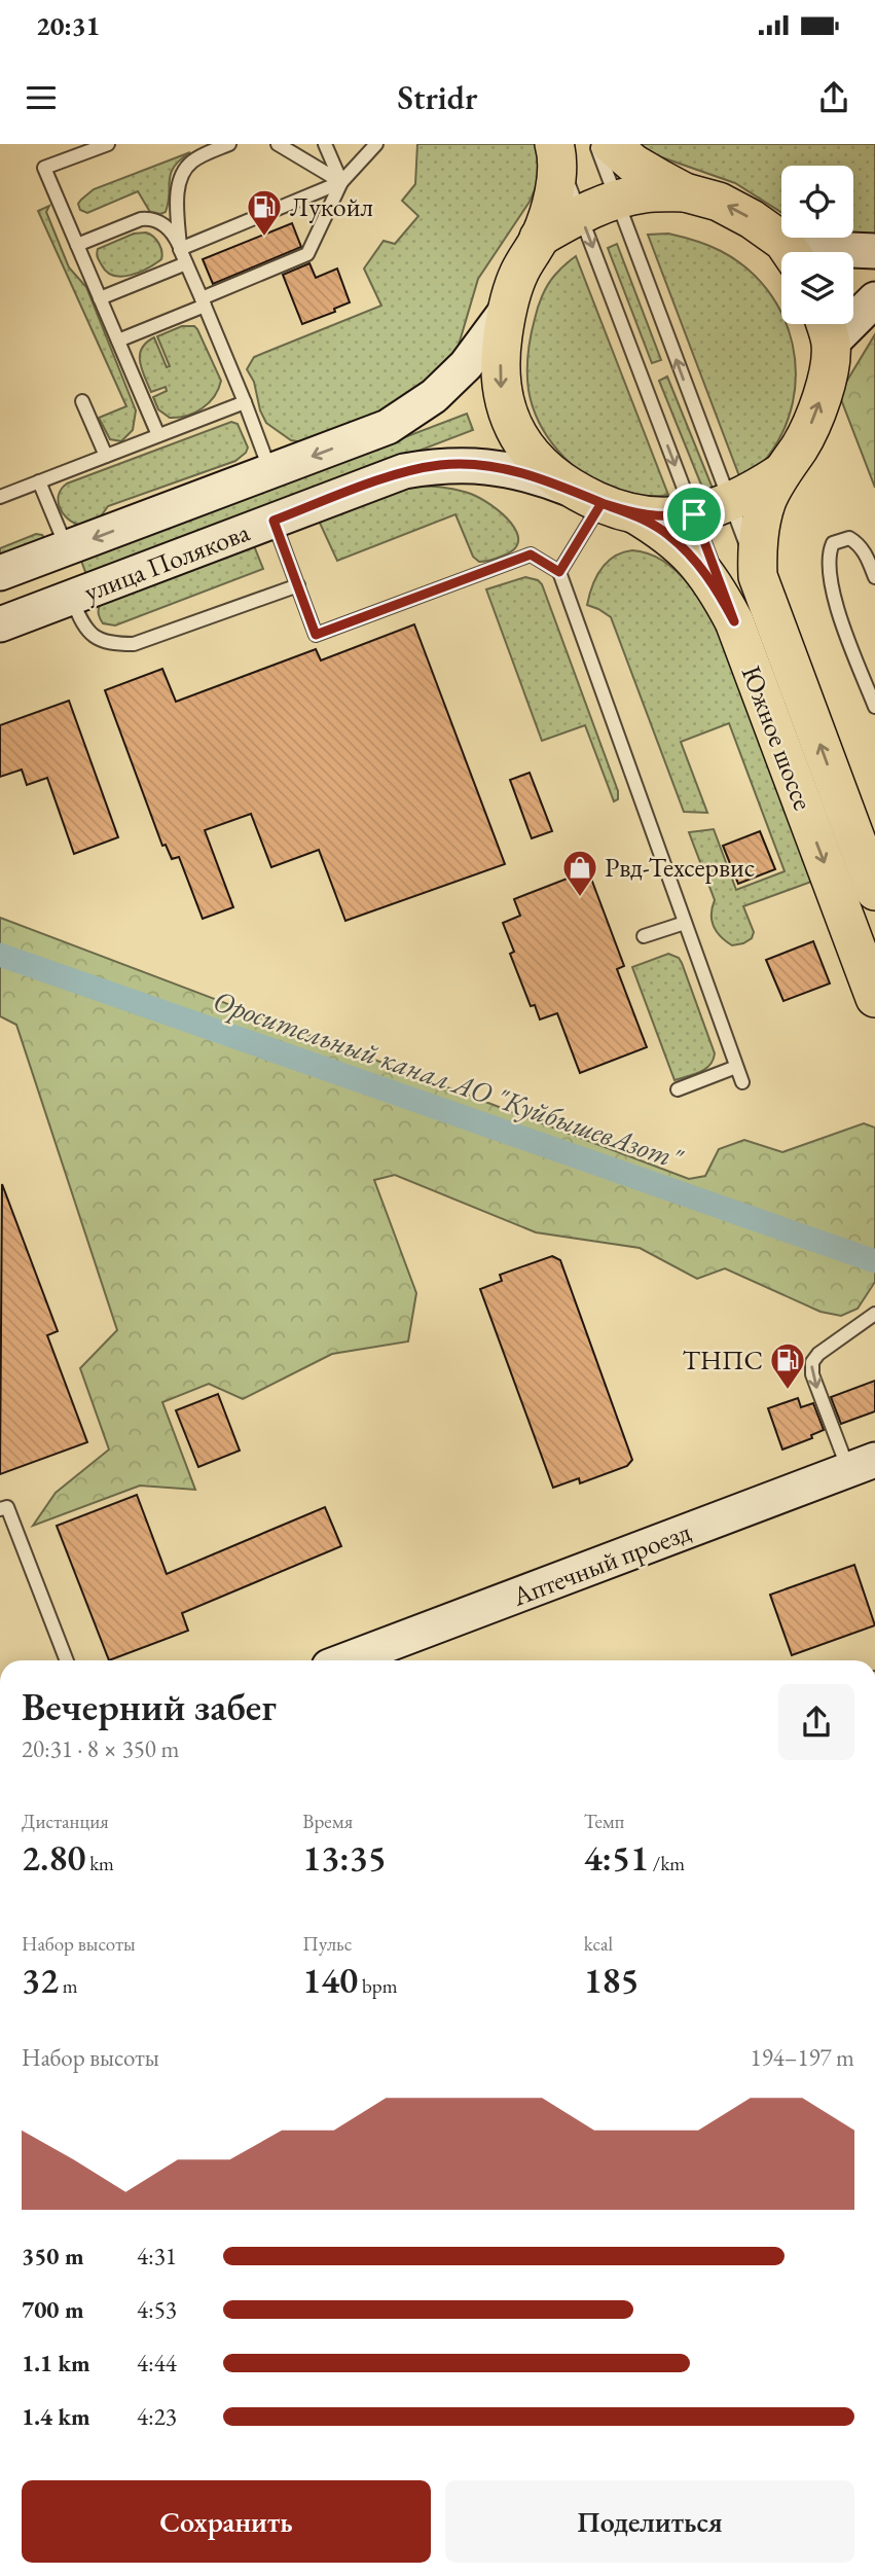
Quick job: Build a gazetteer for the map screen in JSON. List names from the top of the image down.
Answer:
{
  "streets": {
    "main road": ["улица Полякова", "Южное шоссе", "Аптечный проезд"]
  },
  "crossings": [
    ["улица Полякова", "Южное шоссе"]
  ],
  "water": ["Оросительный канал АО \"КуйбышевАзот\""],
  "places": {
    "fuel station": ["Лукойл", "ТНПС"],
    "shop": ["Рвд-Техсервис"]
  },
  "page": {
    "status": "20:31",
    "header": "Stridr",
    "heading": ["Вечерний забег", "20:31 · 8 × 350 m"],
    "stats": [
      ["Дистанция", "2.80 km"],
      ["Время", "13:35"],
      ["Темп", "4:51 /km"],
      ["Набор высоты", "32 m"],
      ["Пульс", "140 bpm"],
      ["kcal", "185"]
    ],
    "chart": ["Набор высоты", "194–197 m"],
    "list": [
      {
        "name": "350 m",
        "note": "4:31"
      },
      {
        "name": "700 m",
        "note": "4:53"
      },
      {
        "name": "1.1 km",
        "note": "4:44"
      },
      {
        "name": "1.4 km",
        "note": "4:23"
      }
    ],
    "buttons": ["Сохранить", "Поделиться"]
  }
}
